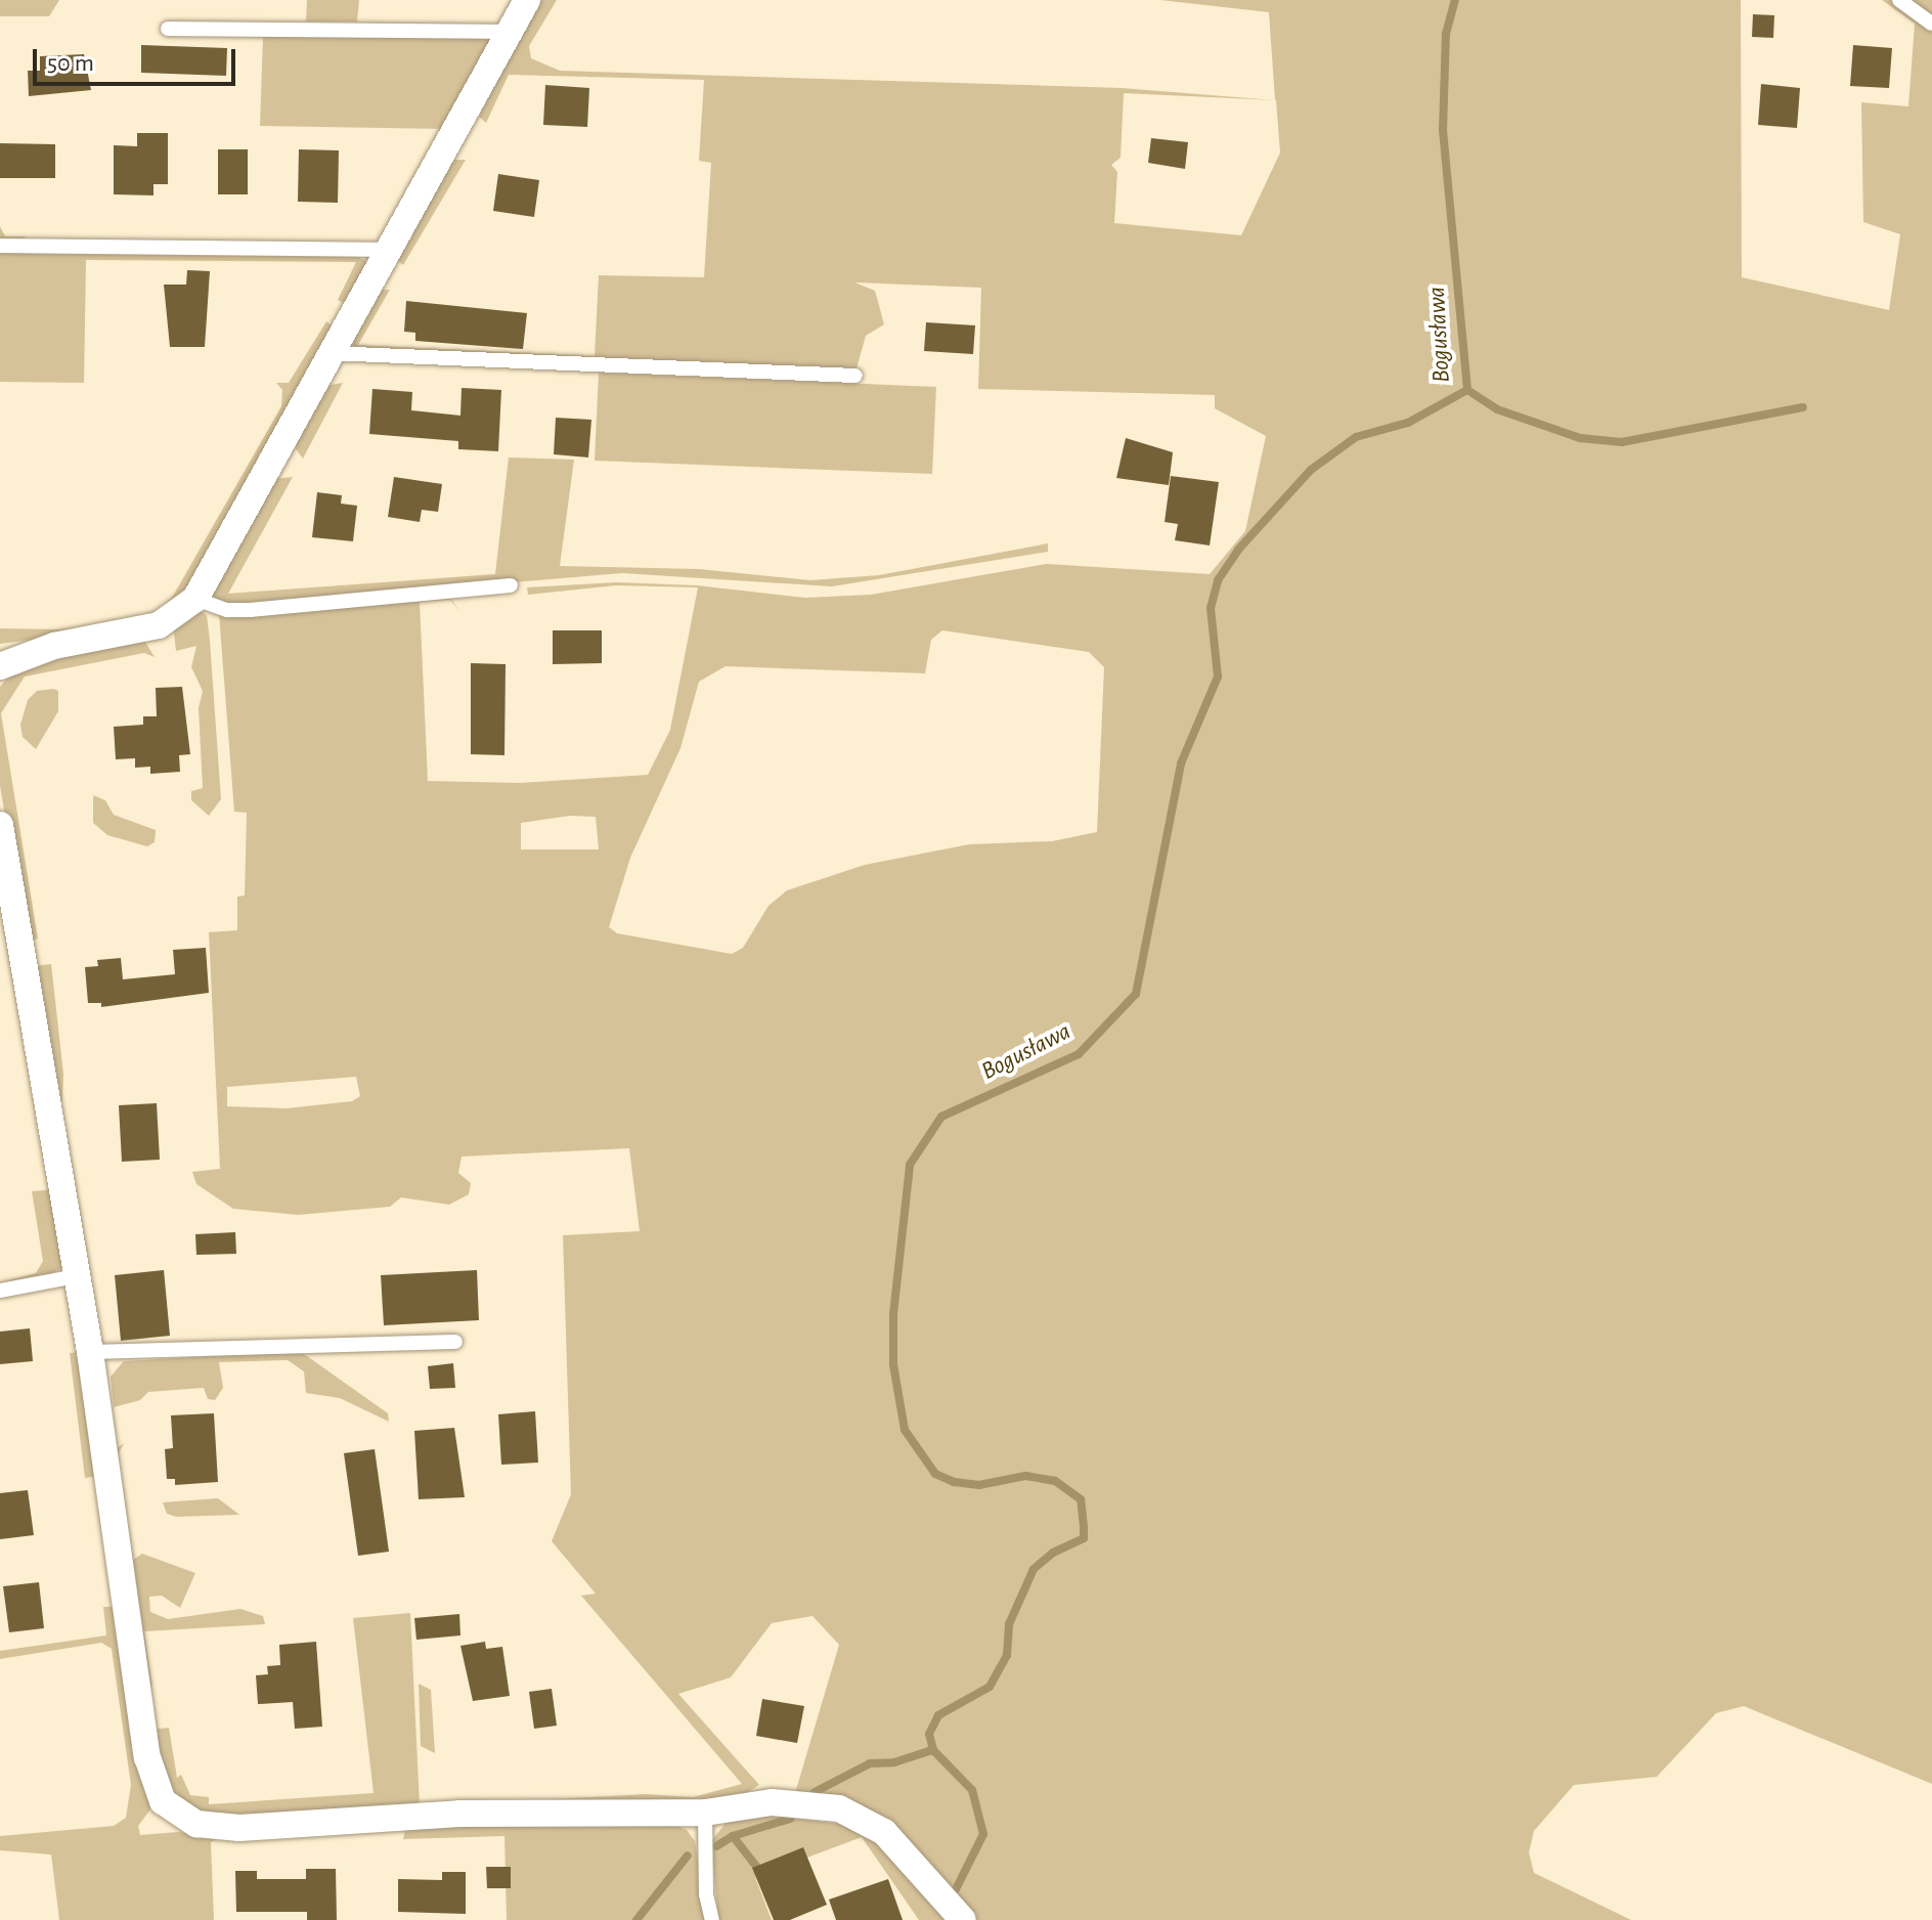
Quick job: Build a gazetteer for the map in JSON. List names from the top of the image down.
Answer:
{
  "water": ["Bogusława"],
  "scale_bar": "50 m"
}
